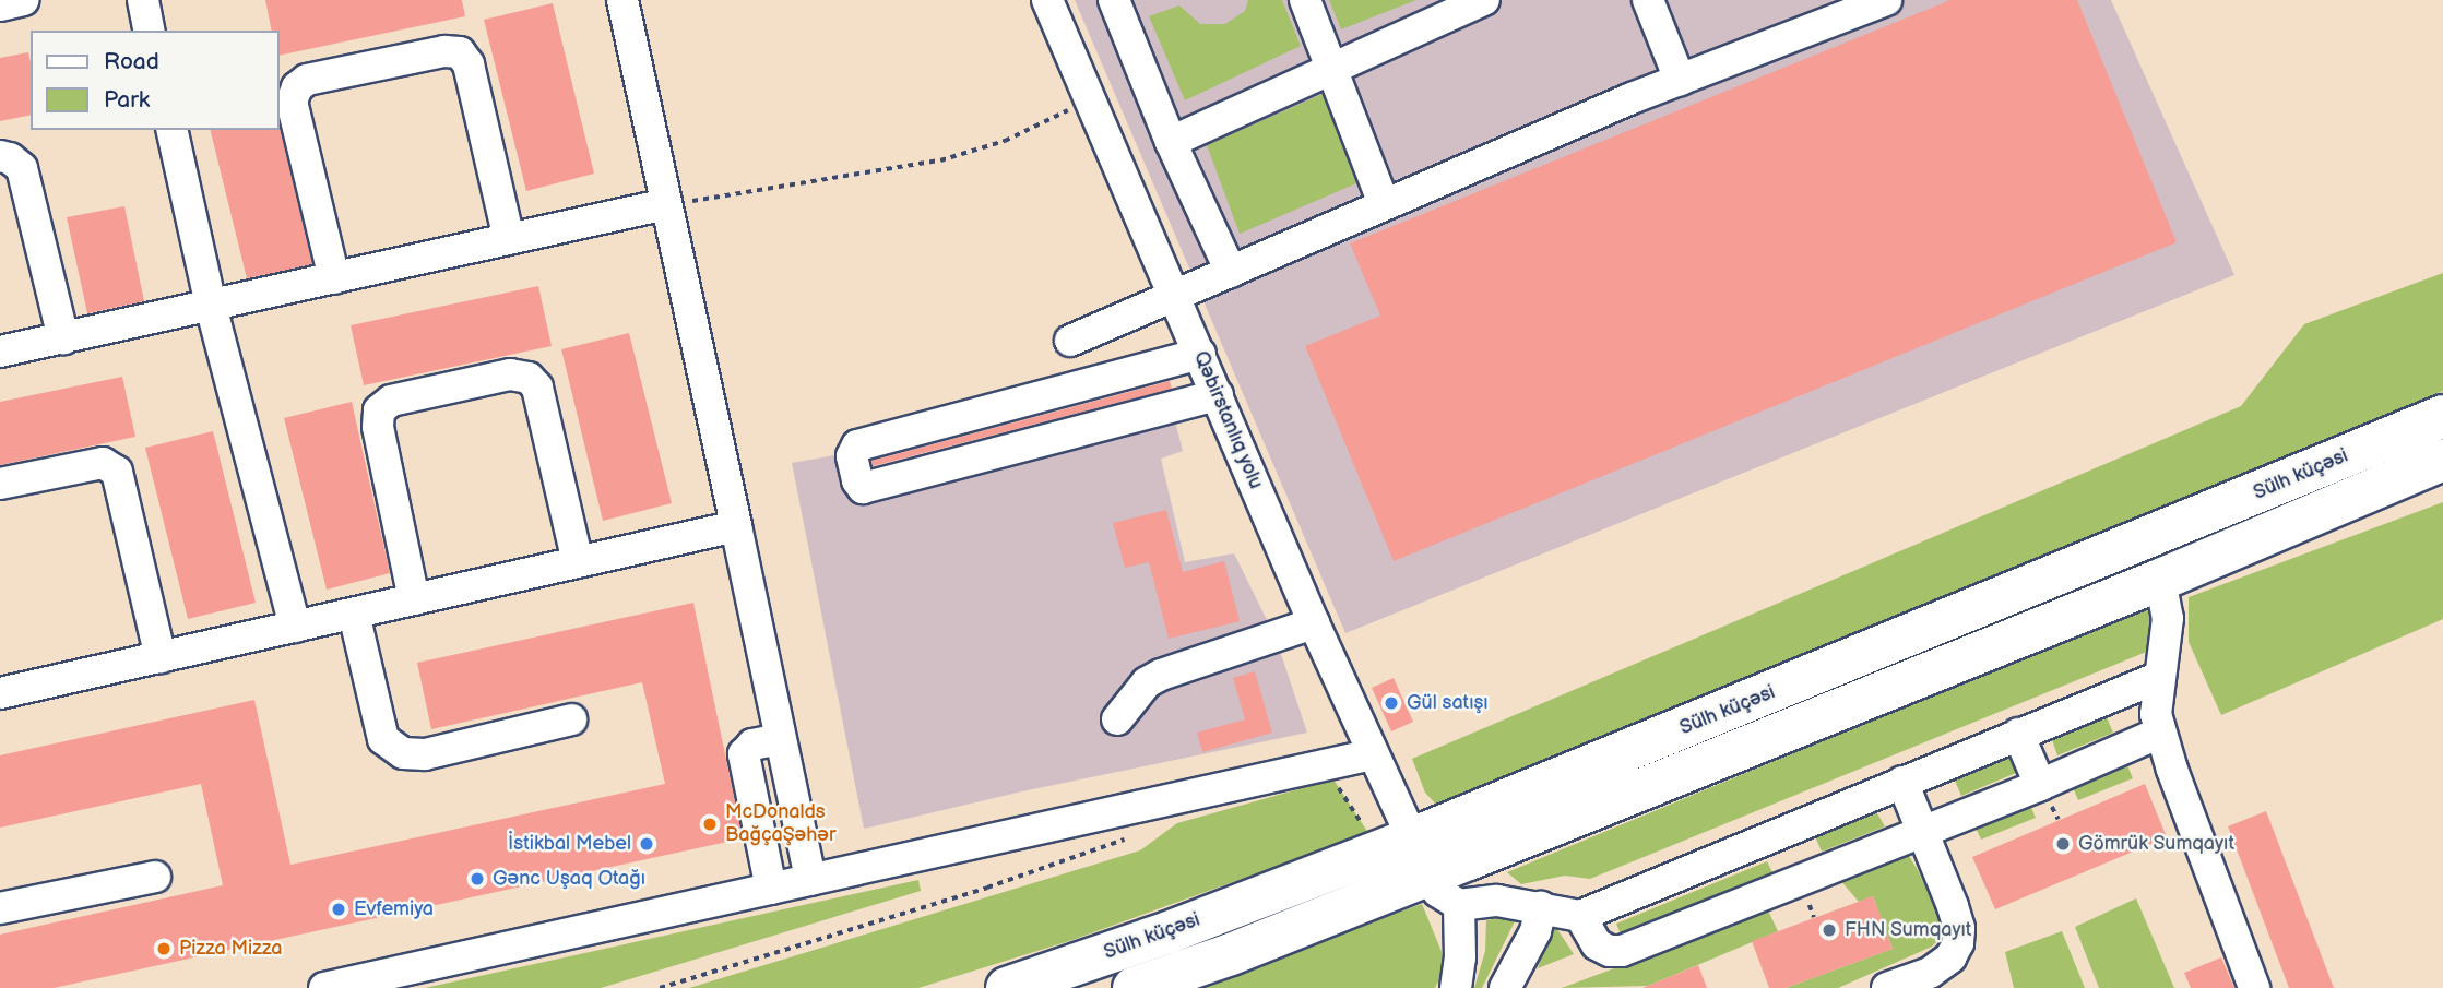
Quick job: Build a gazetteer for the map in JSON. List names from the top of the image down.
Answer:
{
  "streets": {
    "highway": ["Sülh küçəsi"],
    "street": ["Qəbirstanlıq yolu"]
  },
  "crossings": [
    ["Qəbirstanlıq yolu", "Sülh küçəsi"]
  ],
  "places": [
    "Gül satışı",
    "McDonalds BağçaŞəhər",
    "İstikbal Mebel",
    "Gömrük Sumqayıt",
    "Gənc Uşaq Otağı",
    "Evfemiya",
    "FHN Sumqayıt",
    "Pizza Mizza"
  ],
  "legend": ["Road", "Park"]
}
